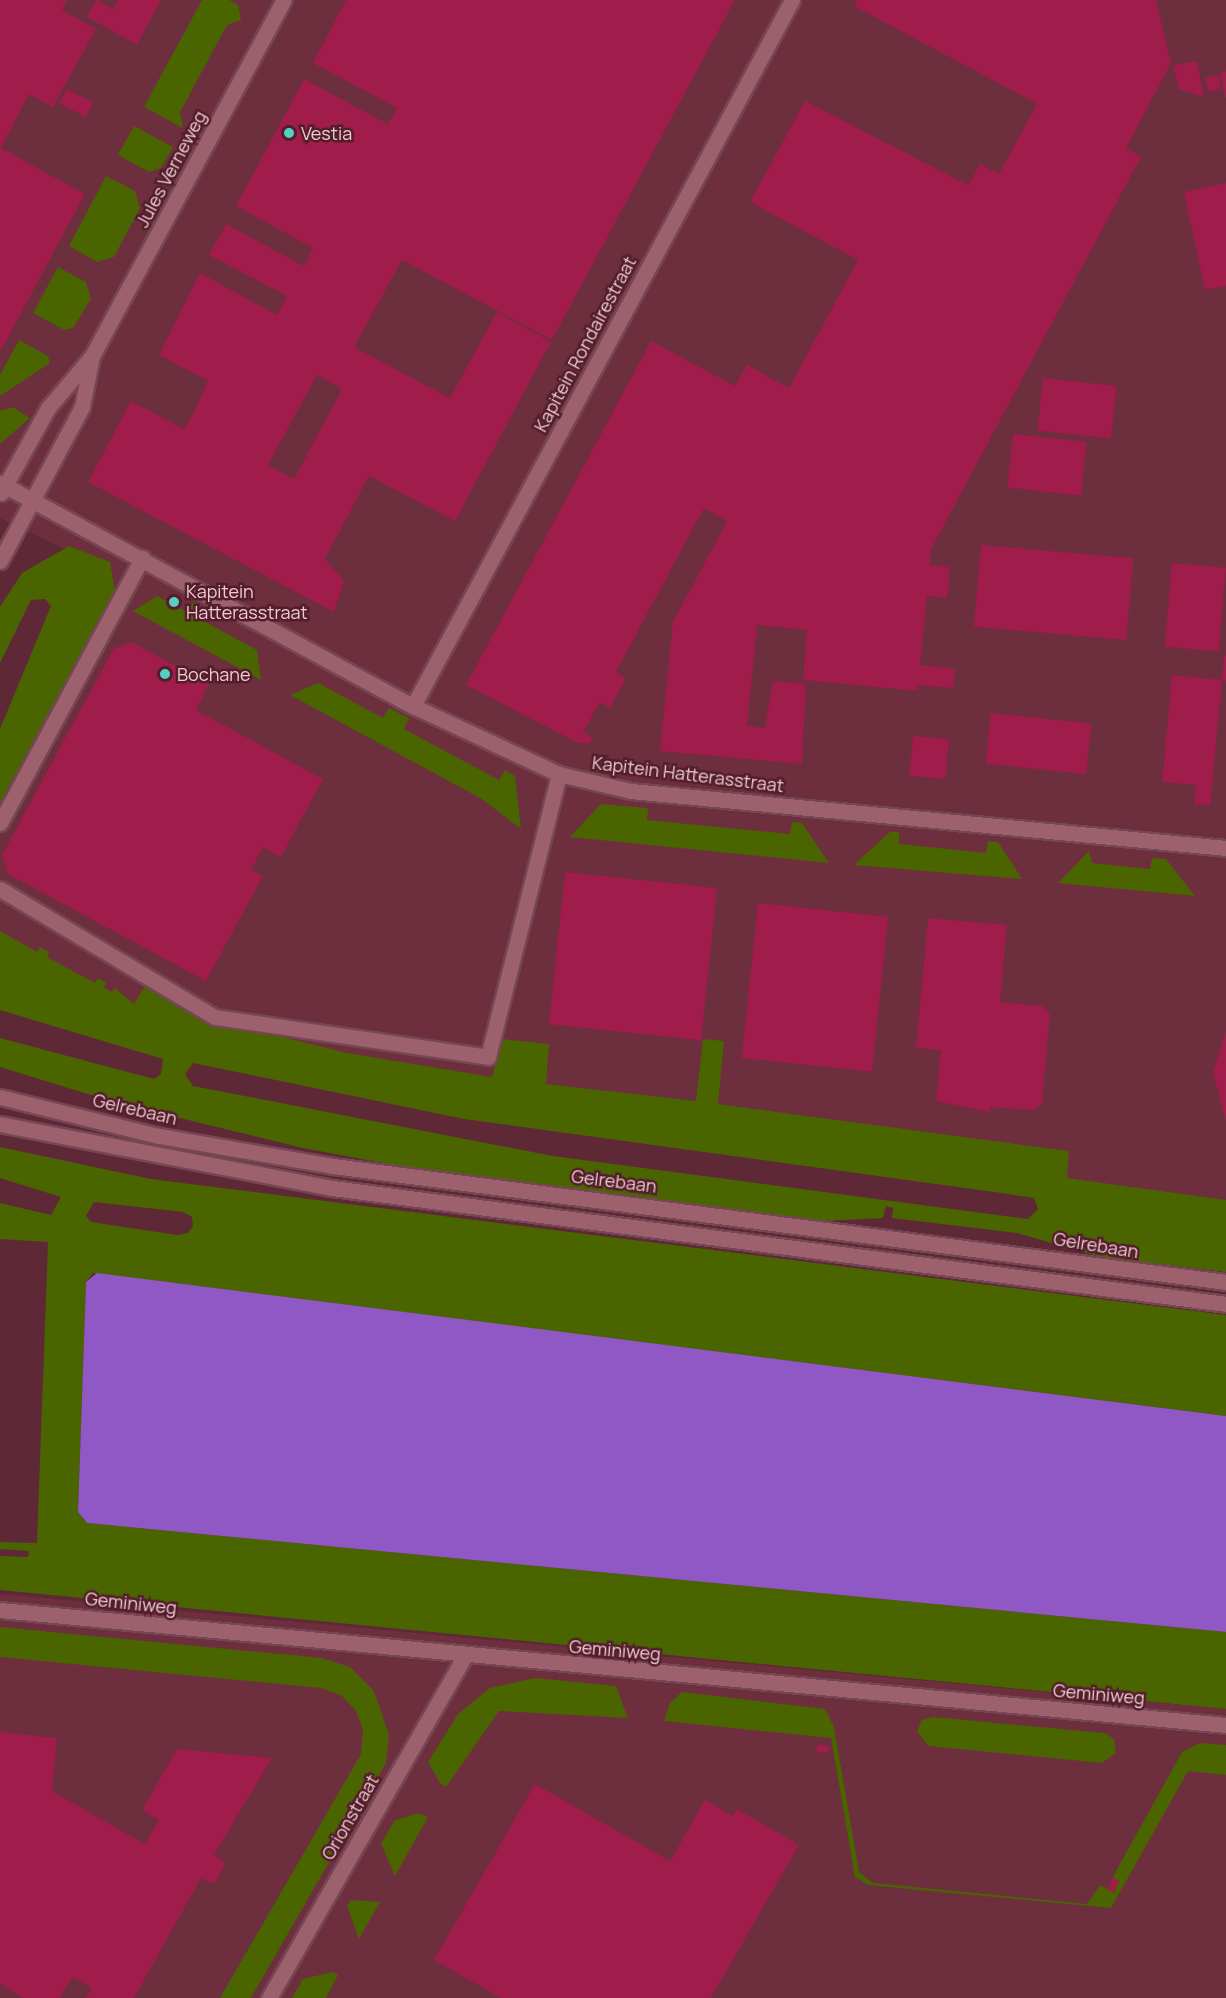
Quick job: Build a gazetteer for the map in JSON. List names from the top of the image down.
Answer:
{
  "streets": {
    "street": [
      "Jules Verneweg",
      "Kapitein Rondairestraat",
      "Kapitein Hatterasstraat",
      "Gelrebaan",
      "Geminiweg",
      "Orionstraat"
    ]
  },
  "crossings": [
    ["Jules Verneweg", "Kapitein Hatterasstraat"],
    ["Kapitein Rondairestraat", "Kapitein Hatterasstraat"],
    ["Geminiweg", "Orionstraat"]
  ],
  "places": ["Vestia", "Kapitein Hatterasstraat", "Bochane"]
}
